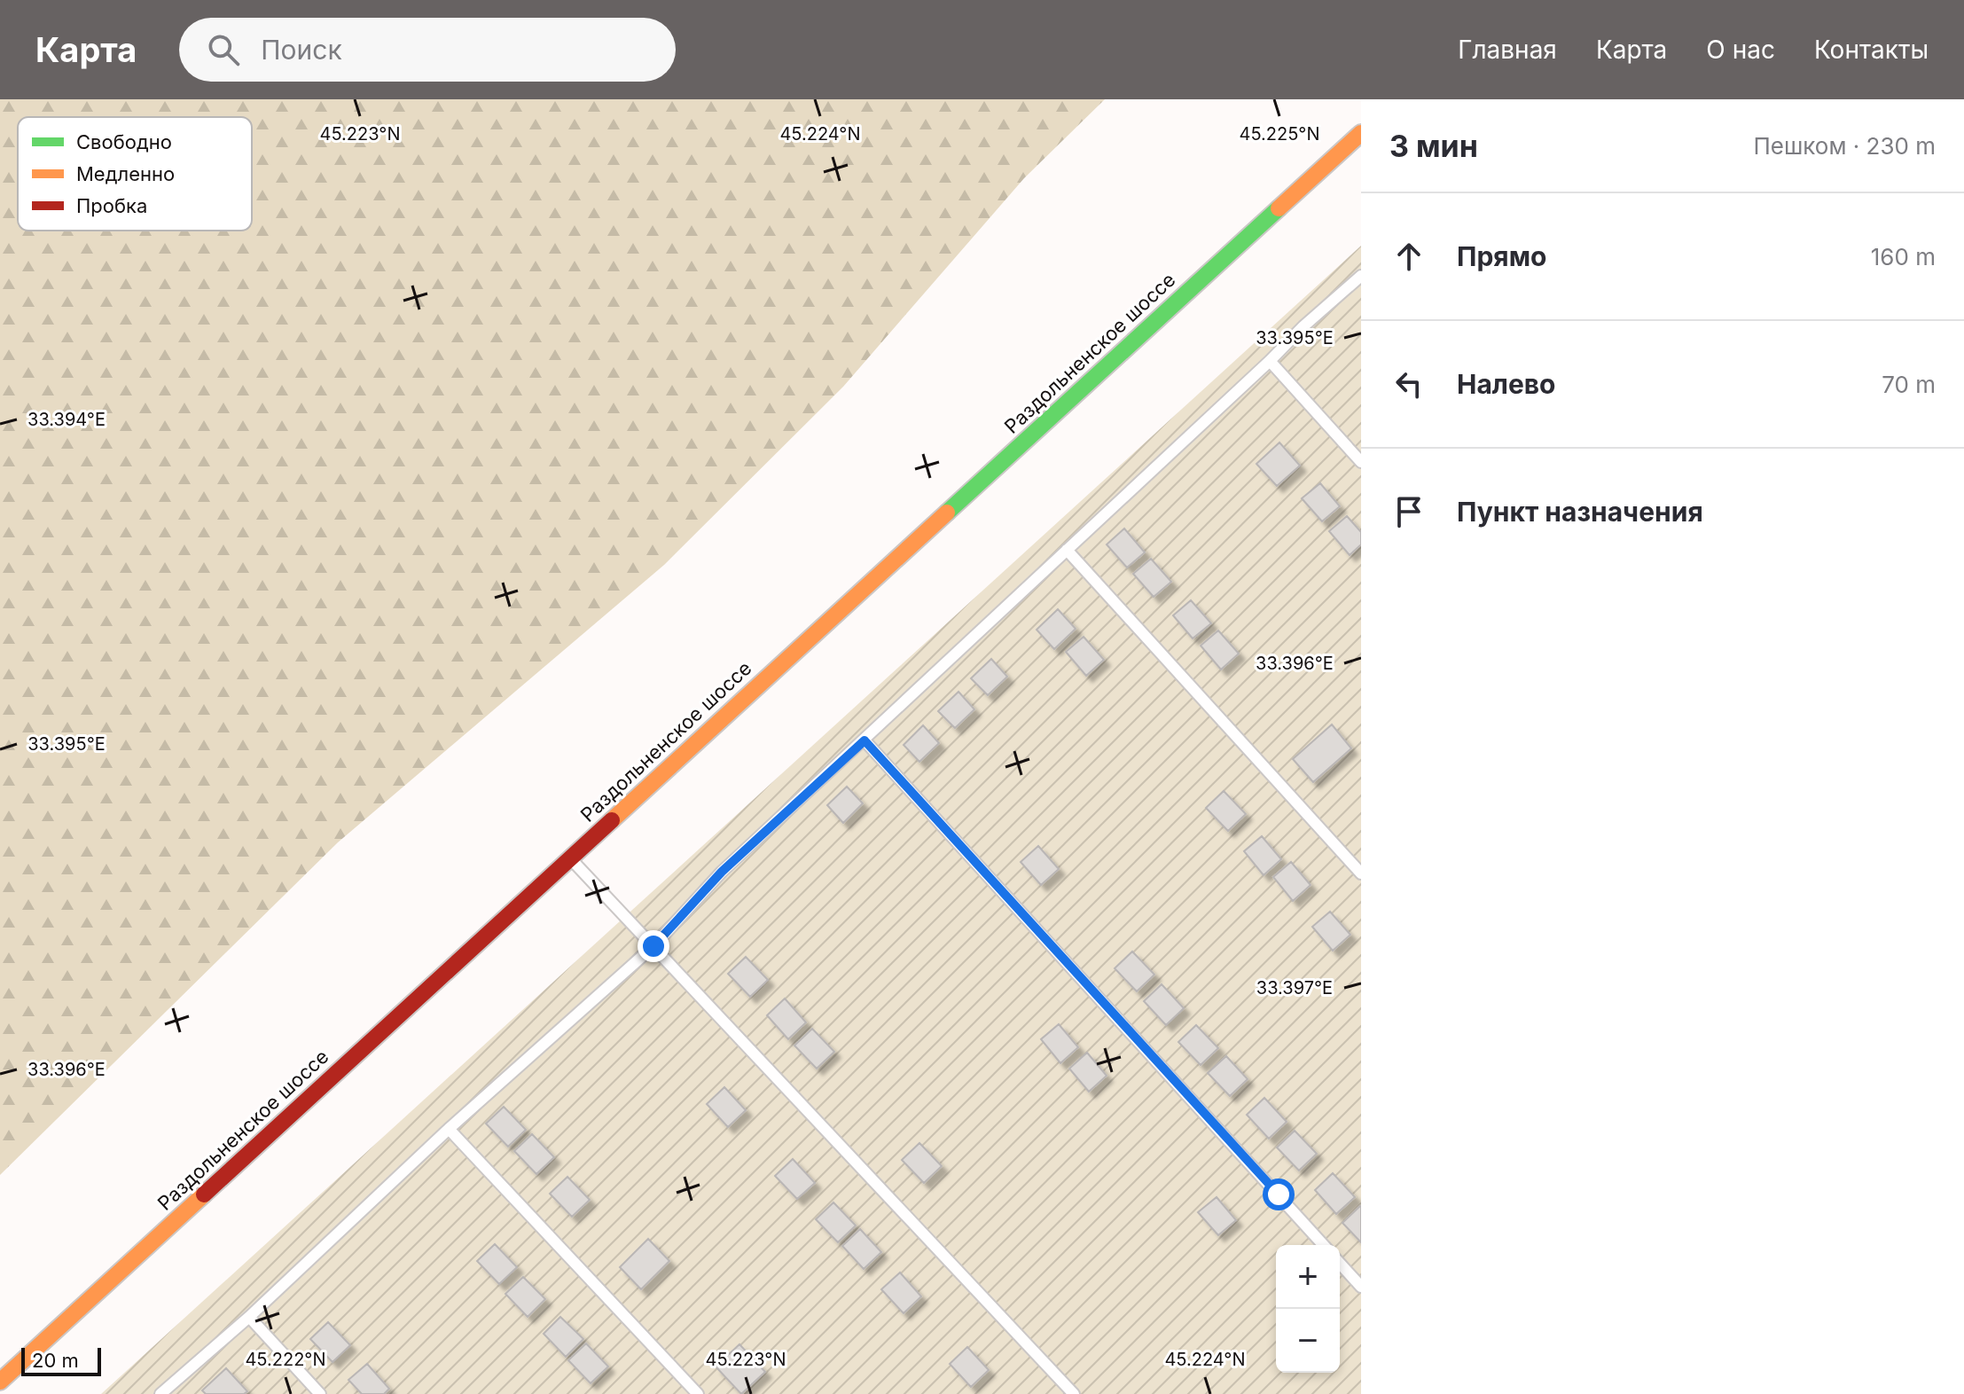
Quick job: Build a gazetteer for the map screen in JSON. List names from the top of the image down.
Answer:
{
  "streets": {
    "main road": ["Раздольненское шоссе"]
  },
  "legend": ["Свободно", "Медленно", "Пробка"],
  "scale_bar": "20 m",
  "page": {
    "header": "Карта",
    "search": "Поиск",
    "nav": [
      "Главная",
      "Карта",
      "О нас",
      "Контакты"
    ],
    "heading": ["3 мин", "Пешком · 230 m"],
    "list": [
      ["Прямо", "160 m"],
      ["Налево", "70 m"],
      "Пункт назначения"
    ],
    "map_buttons": ["+", "−"],
    "scale": "20 m"
  },
  "coordinates": [
    "45.223°N",
    "45.224°N",
    "45.225°N",
    "33.395°E",
    "33.394°E",
    "33.396°E",
    "33.397°E",
    "45.222°N"
  ]
}
